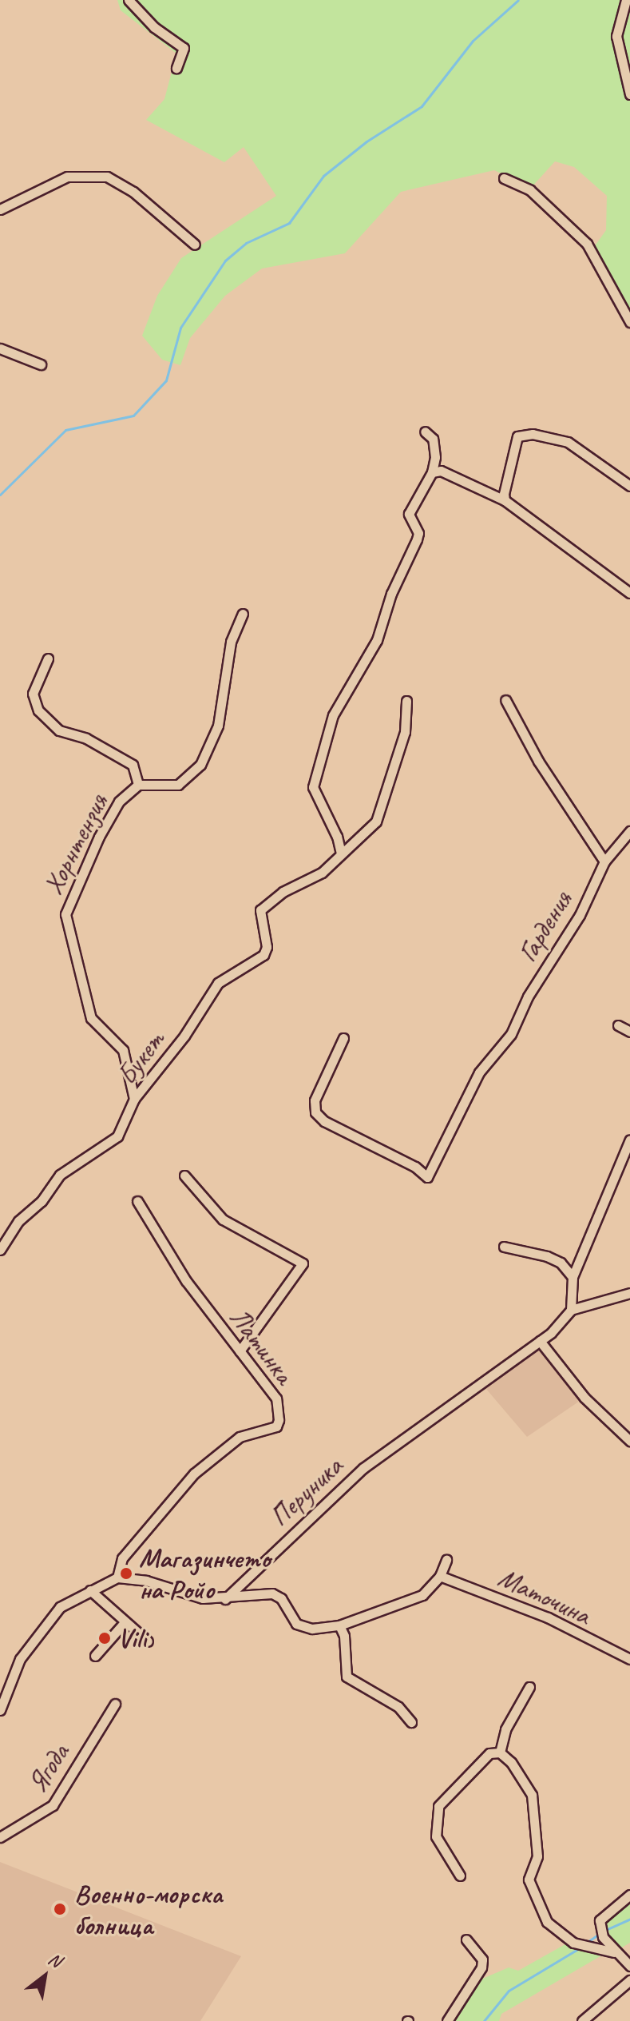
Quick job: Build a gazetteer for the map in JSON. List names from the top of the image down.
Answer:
{
  "streets": {
    "street": [
      "Хорнтензия",
      "Гардения",
      "Букет",
      "Латинка",
      "Перуника",
      "Маточина",
      "Ягода"
    ]
  },
  "crossings": [
    ["Хорнтензия", "Букет"]
  ],
  "places": ["Магазинчето на Ройо", "Vili", "Военно-морска болница"],
  "north": "top right"
}
